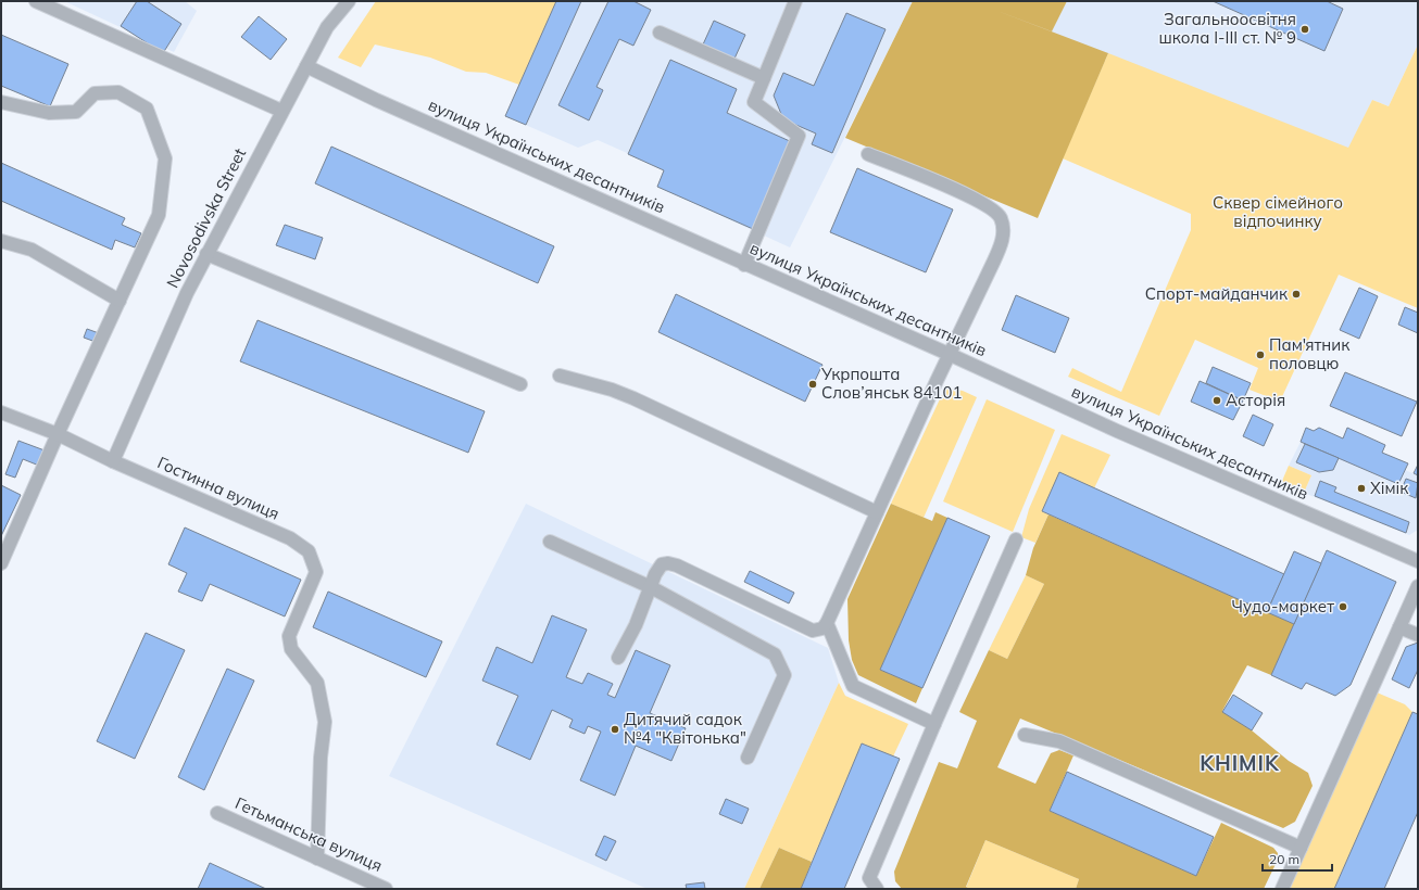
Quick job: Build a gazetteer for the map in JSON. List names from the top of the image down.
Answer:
{
  "streets": {
    "street": [
      "вулиця Українських десантників",
      "Novosodivska Street",
      "Гостинна вулиця",
      "Гетьманська вулиця"
    ]
  },
  "crossings": [
    ["вулиця Українських десантників", "Novosodivska Street"],
    ["Novosodivska Street", "Гостинна вулиця"],
    ["Гостинна вулиця", "Гетьманська вулиця"]
  ],
  "districts": ["KHIMIK"],
  "parks": ["Сквер сімейного відпочинку"],
  "places": [
    "Загальноосвітня школа І-ІІІ ст. № 9",
    "Спорт-майданчик",
    "Пам'ятник половцю",
    "Укрпошта Слов’янськ 84101",
    "Асторія",
    "Хімік",
    "Чудо-маркет",
    "Дитячий садок №4 \"Квітонька\""
  ],
  "scale_bar": "20 m"
}
